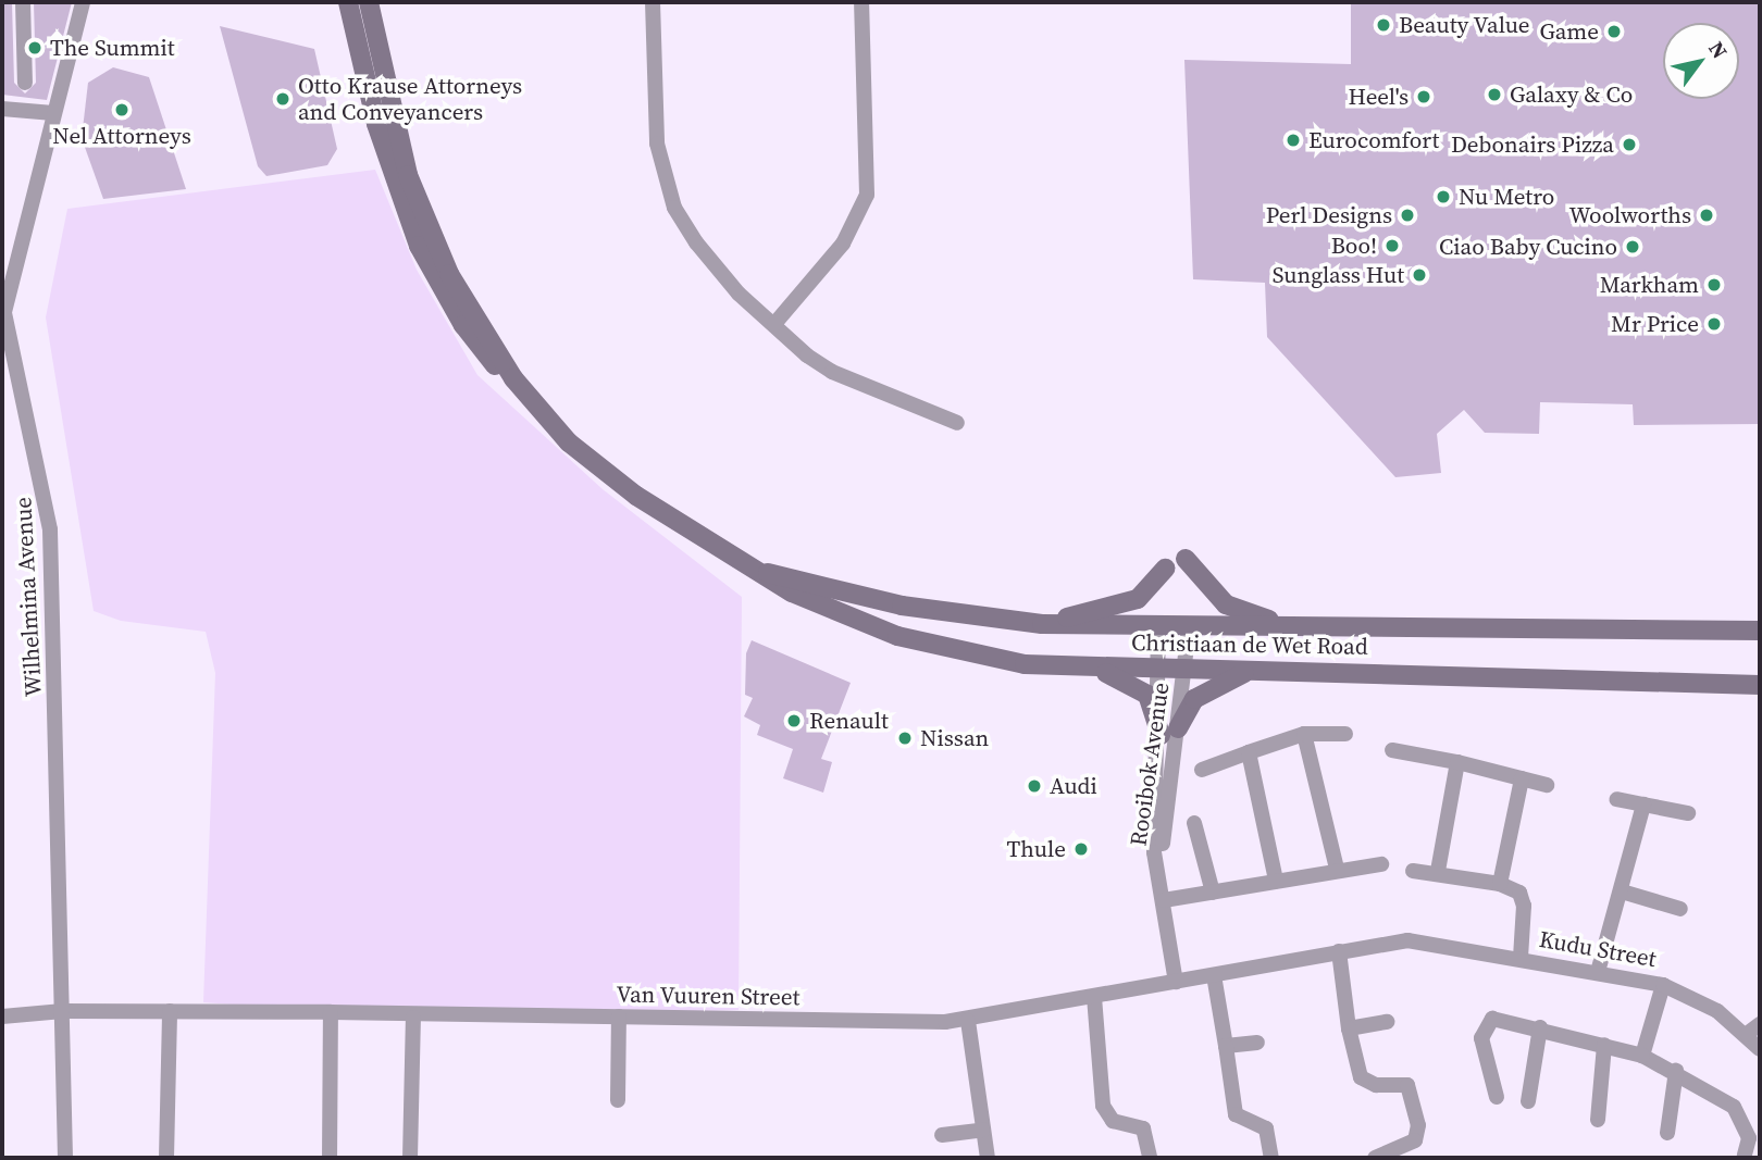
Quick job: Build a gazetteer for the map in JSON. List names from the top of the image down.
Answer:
{
  "streets": {
    "main road": ["Christiaan de Wet Road"],
    "street": [
      "Wilhelmina Avenue",
      "Rooibok Avenue",
      "Kudu Street",
      "Van Vuuren Street"
    ]
  },
  "crossings": [
    ["Wilhelmina Avenue", "Van Vuuren Street"],
    ["Christiaan de Wet Road", "Rooibok Avenue"],
    ["Rooibok Avenue", "Van Vuuren Street"],
    ["Kudu Street", "Van Vuuren Street"]
  ],
  "places": [
    "Beauty Value",
    "Game",
    "The Summit",
    "Galaxy & Co",
    "Heel's",
    "Otto Krause Attorneys and Conveyancers",
    "Nel Attorneys",
    "Eurocomfort",
    "Debonairs Pizza",
    "Nu Metro",
    "Perl Designs",
    "Woolworths",
    "Boo!",
    "Ciao Baby Cucino",
    "Sunglass Hut",
    "Markham",
    "Mr Price",
    "Renault",
    "Nissan",
    "Audi",
    "Thule"
  ],
  "north": "top right"
}
